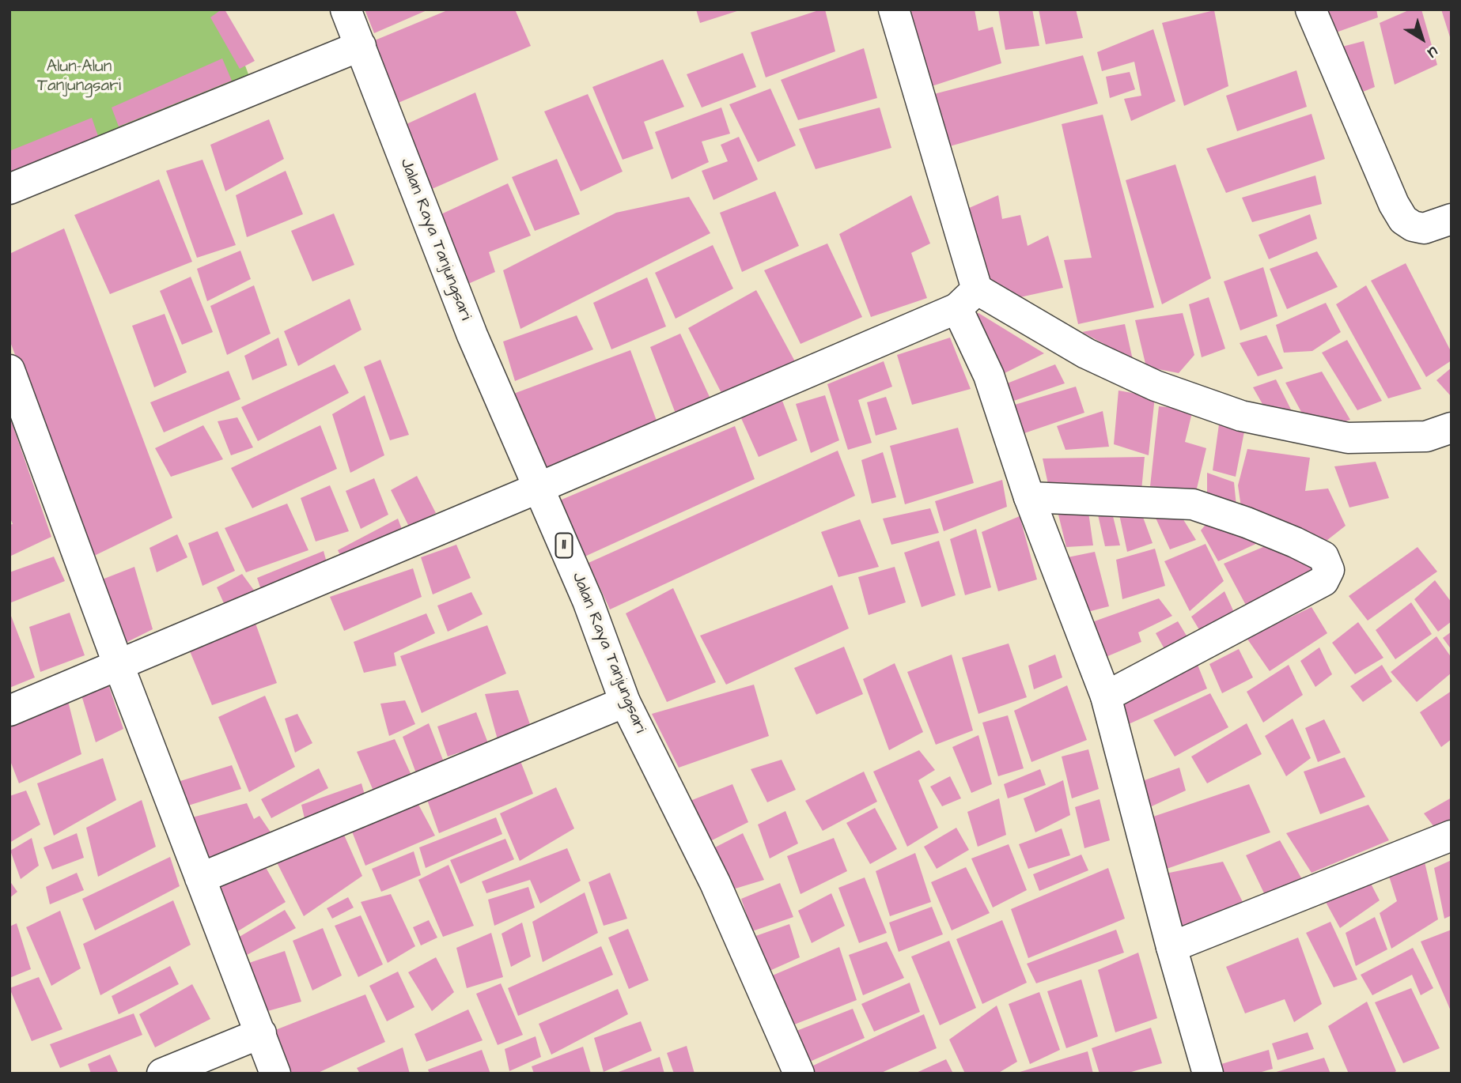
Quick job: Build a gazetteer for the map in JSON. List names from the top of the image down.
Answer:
{
  "streets": {
    "main road": ["Jalan Raya Tanjungsari", "11"]
  },
  "parks": ["Alun-Alun Tanjungsari"],
  "north": "bottom right"
}
